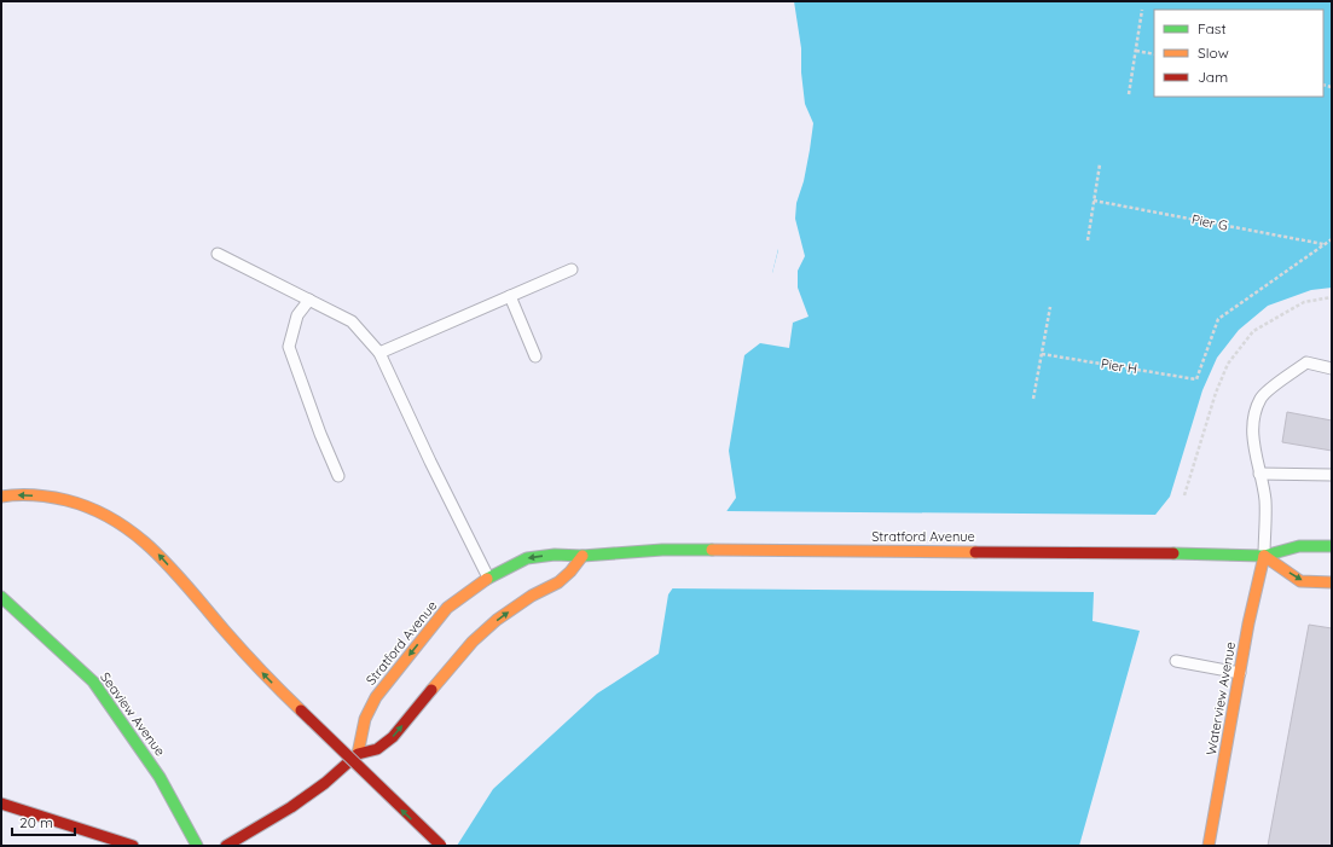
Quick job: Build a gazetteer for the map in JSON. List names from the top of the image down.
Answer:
{
  "streets": {
    "main road": ["Stratford Avenue", "Waterview Avenue", "Seaview Avenue"],
    "path": ["Pier G", "Pier H"]
  },
  "crossings": [
    ["Pier G", "Pier H"],
    ["Stratford Avenue", "Waterview Avenue"]
  ],
  "legend": ["Fast", "Slow", "Jam"],
  "scale_bar": "20 m"
}
